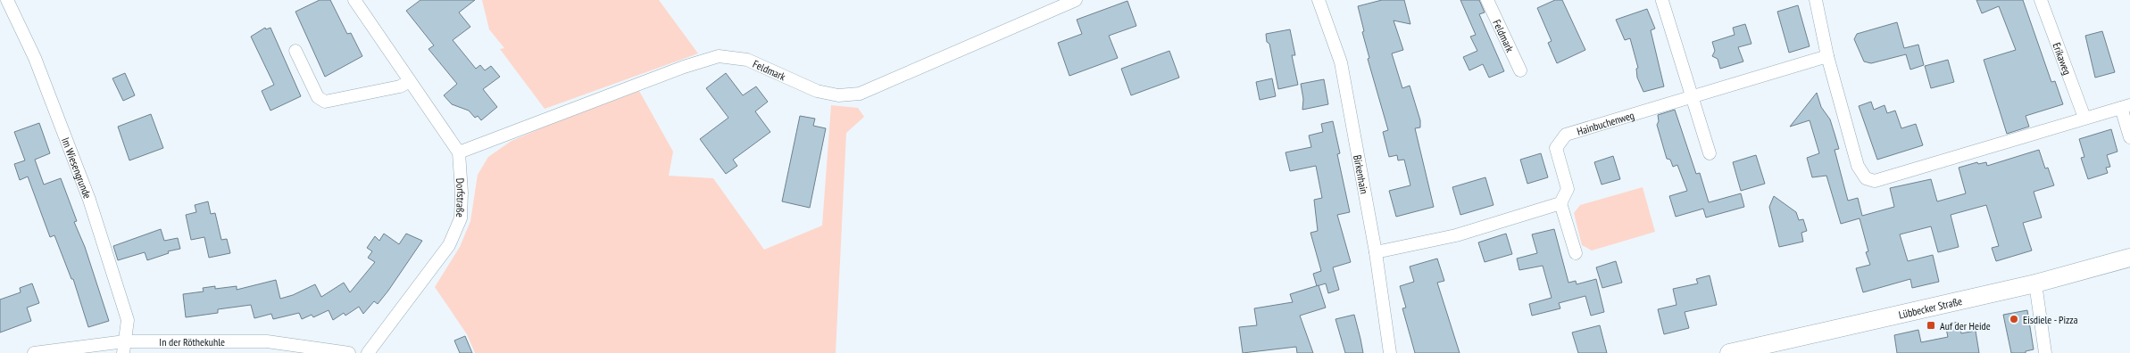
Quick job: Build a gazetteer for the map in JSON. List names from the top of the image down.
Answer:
{
  "streets": {
    "main road": ["Lübbecker Straße"],
    "street": [
      "Feldmark",
      "Erikaweg",
      "Hainbuchenweg",
      "Im Wiesengrunde",
      "Birkenhain",
      "Dorfstraße",
      "In der Röthekuhle"
    ]
  },
  "crossings": [
    ["Feldmark", "Dorfstraße"],
    ["Im Wiesengrunde", "In der Röthekuhle"]
  ],
  "places": {
    "other": ["Eisdiele - Pizza"],
    "transit": ["Auf der Heide"]
  }
}
